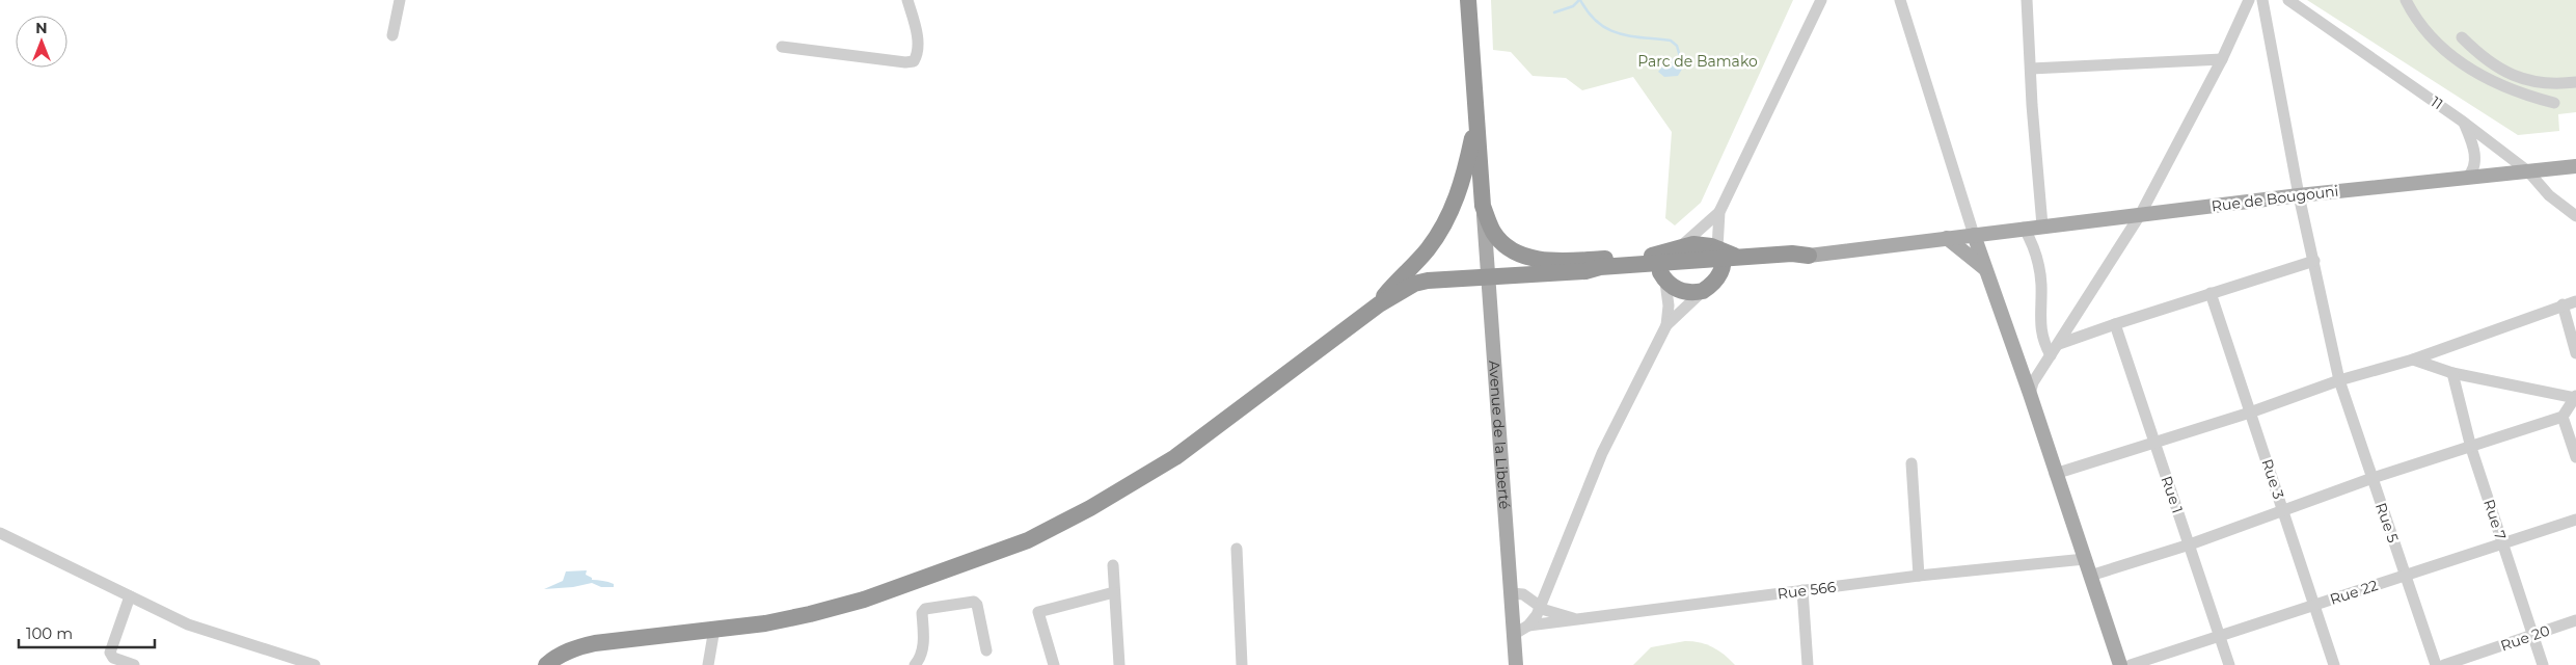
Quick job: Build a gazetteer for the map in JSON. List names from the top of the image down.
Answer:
{
  "streets": {
    "main road": ["Rue de Bougouni", "Avenue de la Liberté"],
    "street": [
      "11",
      "Rue 3",
      "Rue 1",
      "Rue 7",
      "Rue 5",
      "Rue 566",
      "Rue 22",
      "Rue 20"
    ]
  },
  "crossings": [
    ["11", "Rue de Bougouni"],
    ["Rue de Bougouni", "Rue 5"],
    ["Rue 3", "Rue 22"],
    ["Rue 1", "Rue 22"],
    ["Rue 7", "Rue 22"],
    ["Rue 7", "Rue 20"],
    ["Rue 5", "Rue 22"]
  ],
  "parks": ["Parc de Bamako"],
  "scale_bar": "100 m",
  "north": "top"
}
